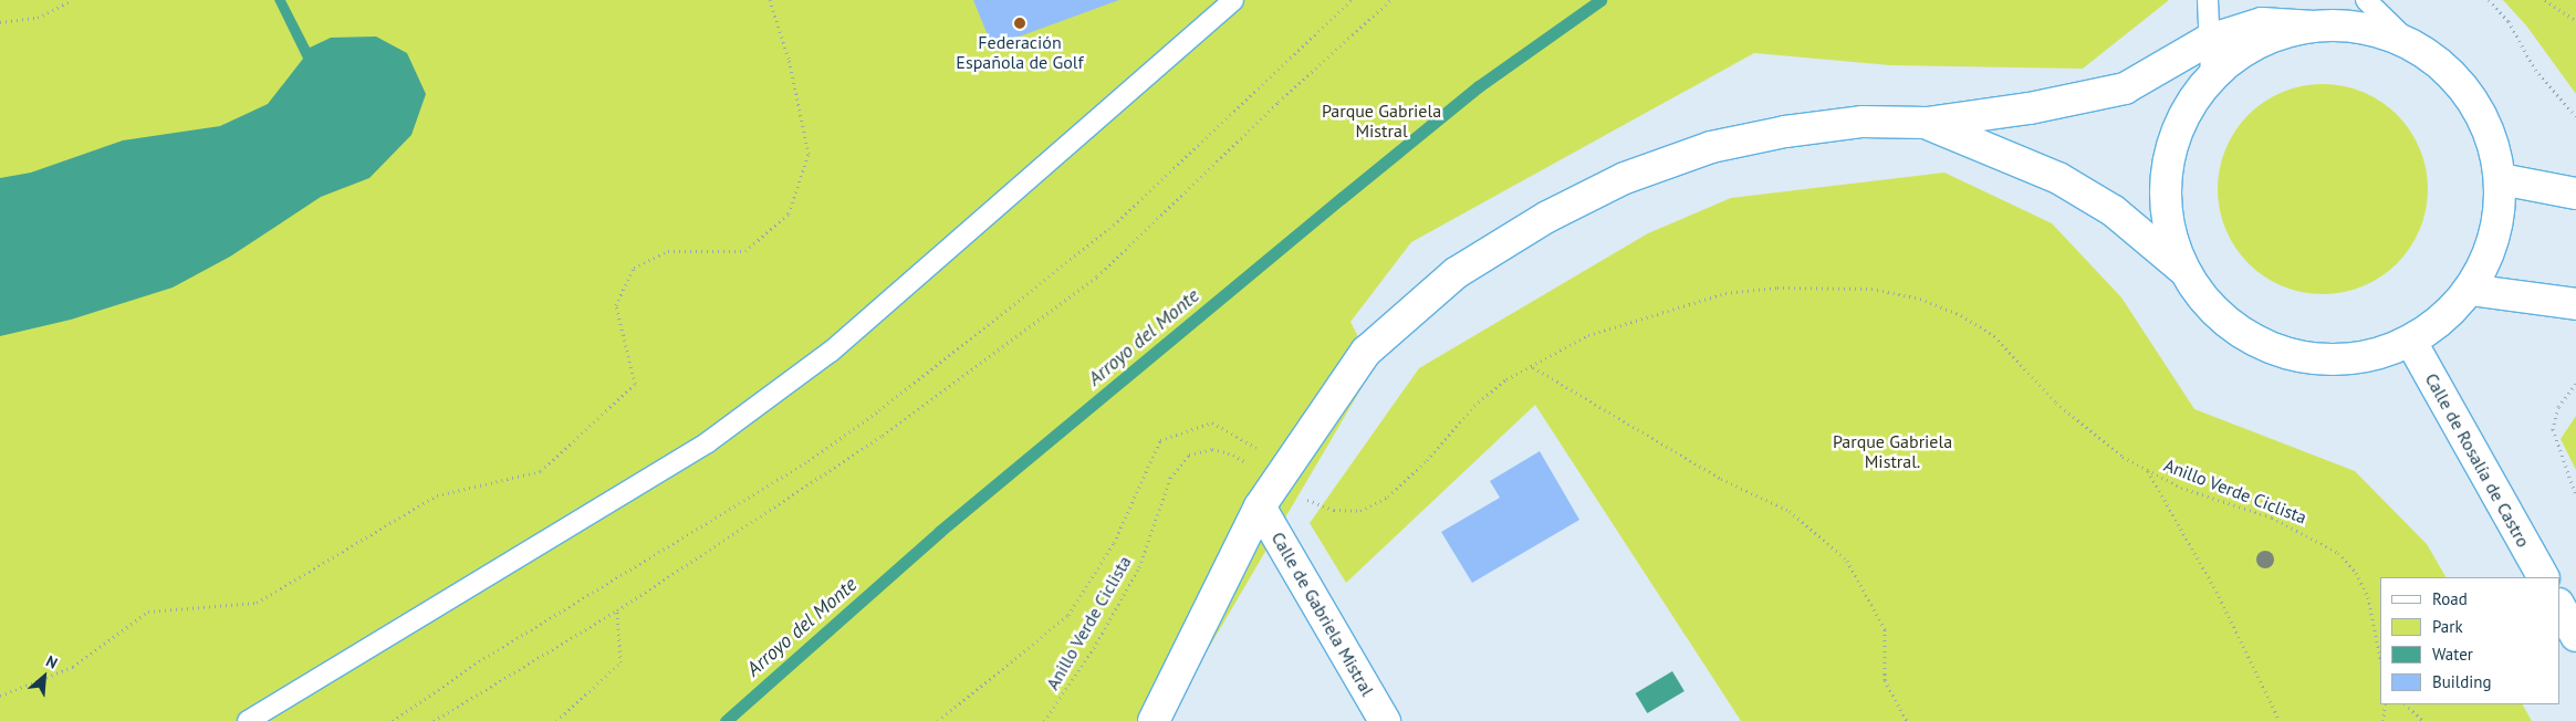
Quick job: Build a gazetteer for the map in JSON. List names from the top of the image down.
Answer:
{
  "streets": {
    "street": ["Calle de Rosalía de Castro", "Calle de Gabriela Mistral"],
    "path": ["Anillo Verde Ciclista"]
  },
  "crossings": [
    ["Anillo Verde Ciclista", "Calle de Gabriela Mistral"]
  ],
  "water": ["Arroyo del Monte"],
  "parks": ["Parque Gabriela Mistral", "Parque Gabriela Mistral."],
  "places": ["Federación Española de Golf"],
  "legend": [
    "Road",
    "Park",
    "Water",
    "Building"
  ],
  "north": "top right"
}
